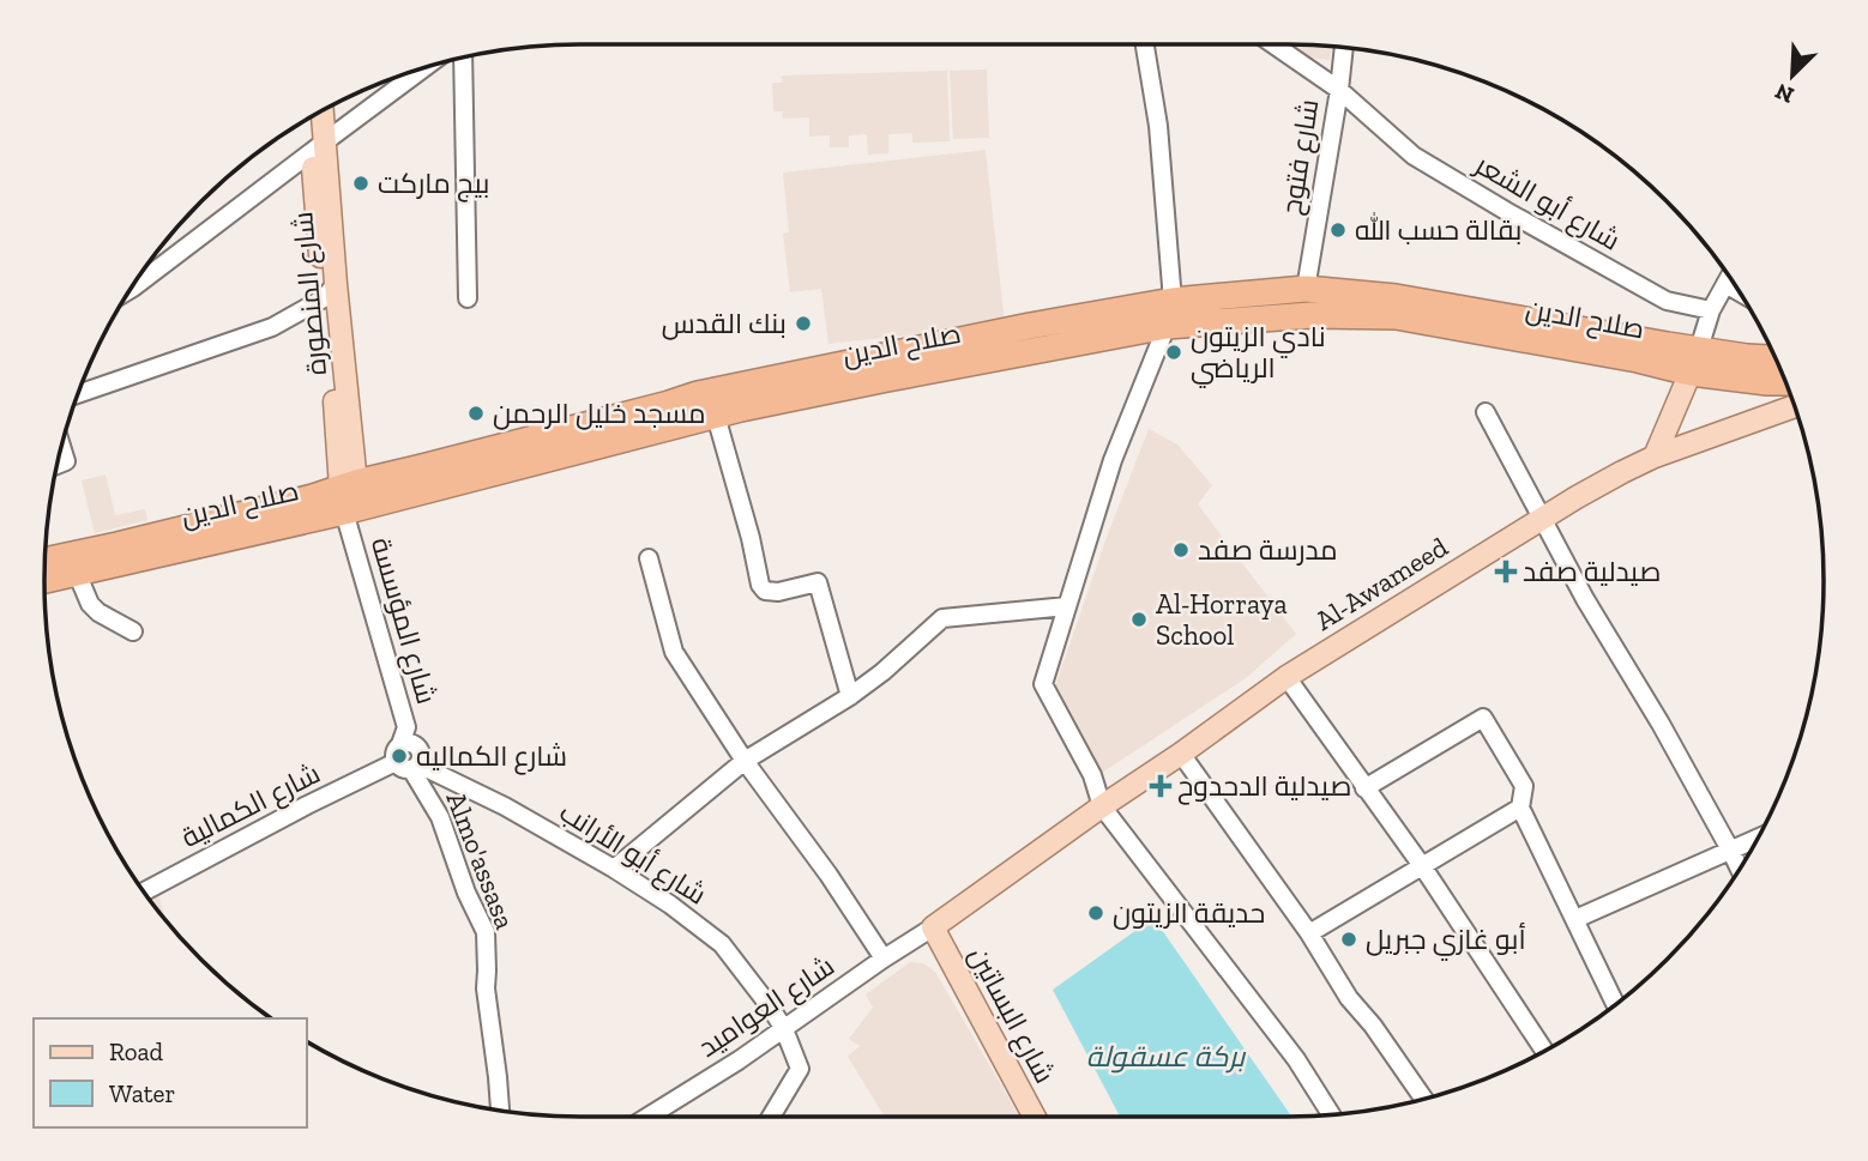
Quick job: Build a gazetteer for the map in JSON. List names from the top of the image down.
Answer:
{
  "streets": {
    "highway": ["صلاح الدين"],
    "main road": ["شارع المنصورة", "Al-Awameed", "شارع البساتين"],
    "street": [
      "شارع فتوح",
      "شارع أبو الشعر",
      "شارع المؤسسة",
      "شارع الكمالية",
      "شارع أبو الأرانب",
      "Almo'assasa",
      "شارع العواميد"
    ]
  },
  "crossings": [
    ["شارع فتوح", "شارع أبو الشعر"],
    ["شارع فتوح", "صلاح الدين"],
    ["شارع المنصورة", "صلاح الدين"],
    ["شارع المنصورة", "شارع المؤسسة"],
    ["صلاح الدين", "شارع المؤسسة"],
    ["Al-Awameed", "شارع العواميد"],
    ["Al-Awameed", "شارع البساتين"],
    ["شارع المؤسسة", "شارع الكمالية"],
    ["شارع المؤسسة", "شارع أبو الأرانب"],
    ["شارع المؤسسة", "Almo'assasa"],
    ["شارع الكمالية", "شارع أبو الأرانب"],
    ["شارع الكمالية", "Almo'assasa"],
    ["شارع أبو الأرانب", "Almo'assasa"],
    ["شارع أبو الأرانب", "شارع العواميد"],
    ["شارع العواميد", "شارع البساتين"]
  ],
  "water": ["بركة عسقولة"],
  "places": {
    "other": [
      "بيج ماركت",
      "بقالة حسب الله",
      "بنك القدس",
      "نادي الزيتون الرياضي",
      "مسجد خليل الرحمن",
      "مدرسة صفد",
      "Al-Horraya School",
      "شارع الكماليه",
      "حديقة الزيتون",
      "أبو غازي جبريل"
    ],
    "health": ["صيدلية صفد", "صيدلية الدحدوح"]
  },
  "legend": ["Road", "Water"],
  "north": "bottom left"
}
